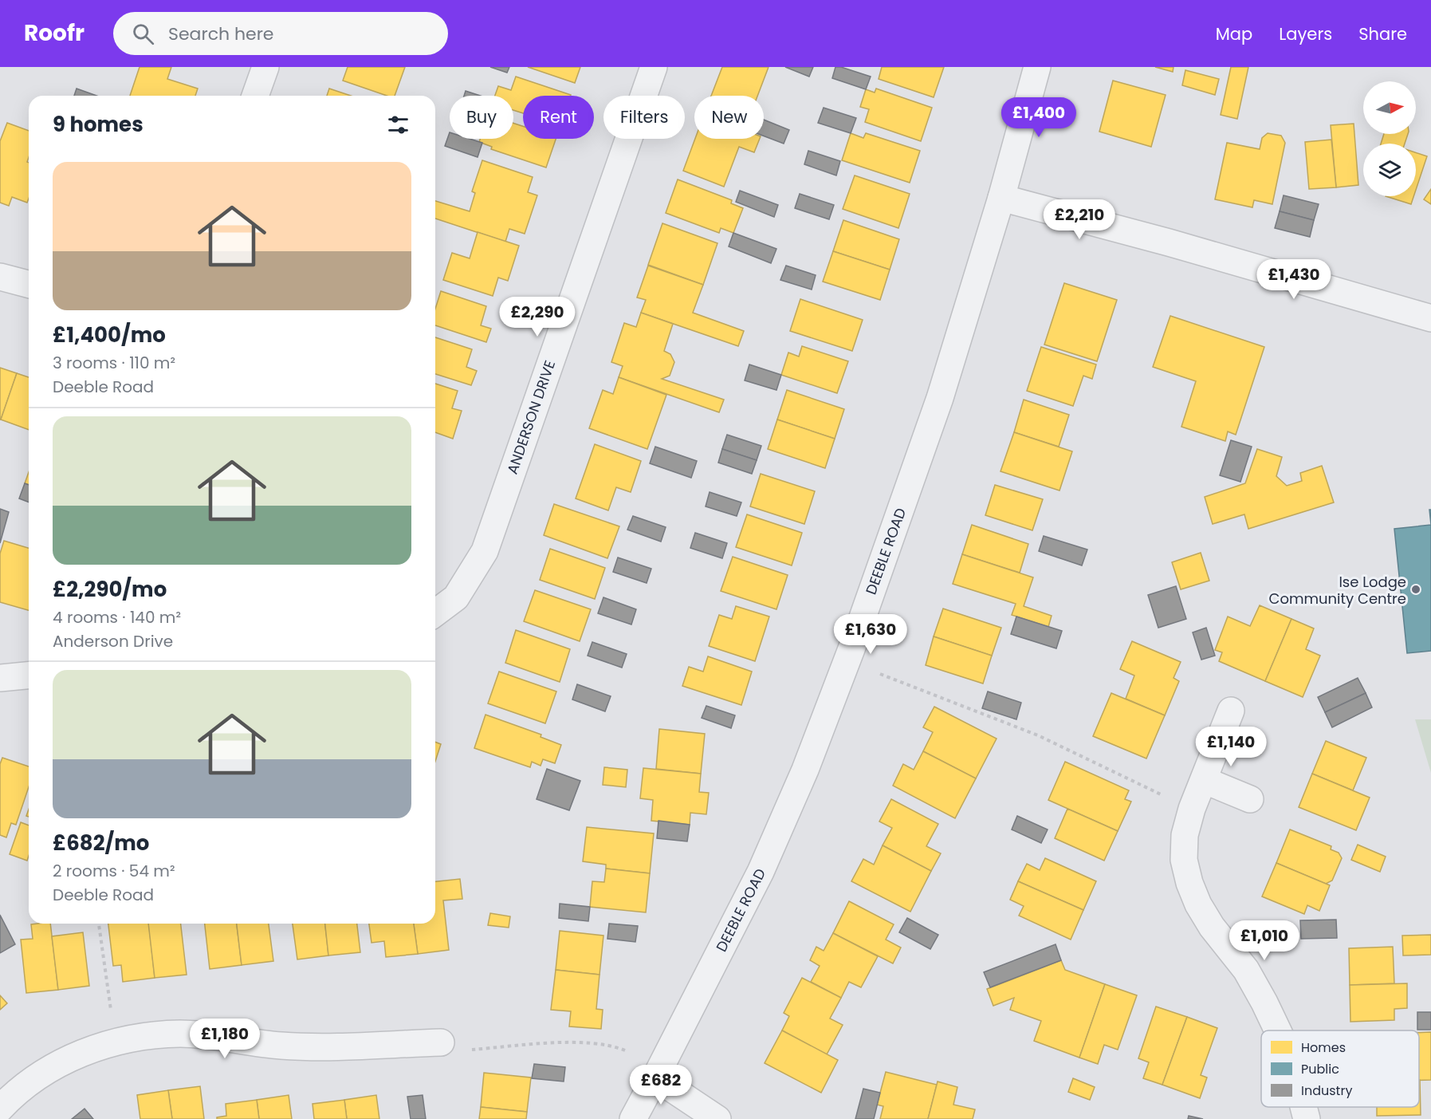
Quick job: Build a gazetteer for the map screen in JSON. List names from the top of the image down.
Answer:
{
  "streets": {
    "street": ["ANDERSON DRIVE", "DEEBLE ROAD"]
  },
  "places": ["Ise Lodge Community Centre"],
  "legend": ["Homes", "Public", "Industry"],
  "north": "right",
  "page": {
    "header": "Roofr",
    "search": "Search here",
    "nav": ["Map", "Layers", "Share"],
    "chip": [
      "Buy",
      "Rent",
      "Filters",
      "New"
    ],
    "heading": "9 homes",
    "price": [
      "£1,400",
      "£2,210",
      "£1,430",
      "£2,290",
      "£1,630",
      "£1,140",
      "£1,010",
      "£1,180",
      "£682"
    ],
    "list": [
      {
        "name": "£1,400/mo",
        "note": "3 rooms · 110 m² · Deeble Road"
      },
      {
        "name": "£2,290/mo",
        "note": "4 rooms · 140 m² · Anderson Drive"
      },
      {
        "name": "£682/mo",
        "note": "2 rooms · 54 m² · Deeble Road"
      }
    ]
  }
}
